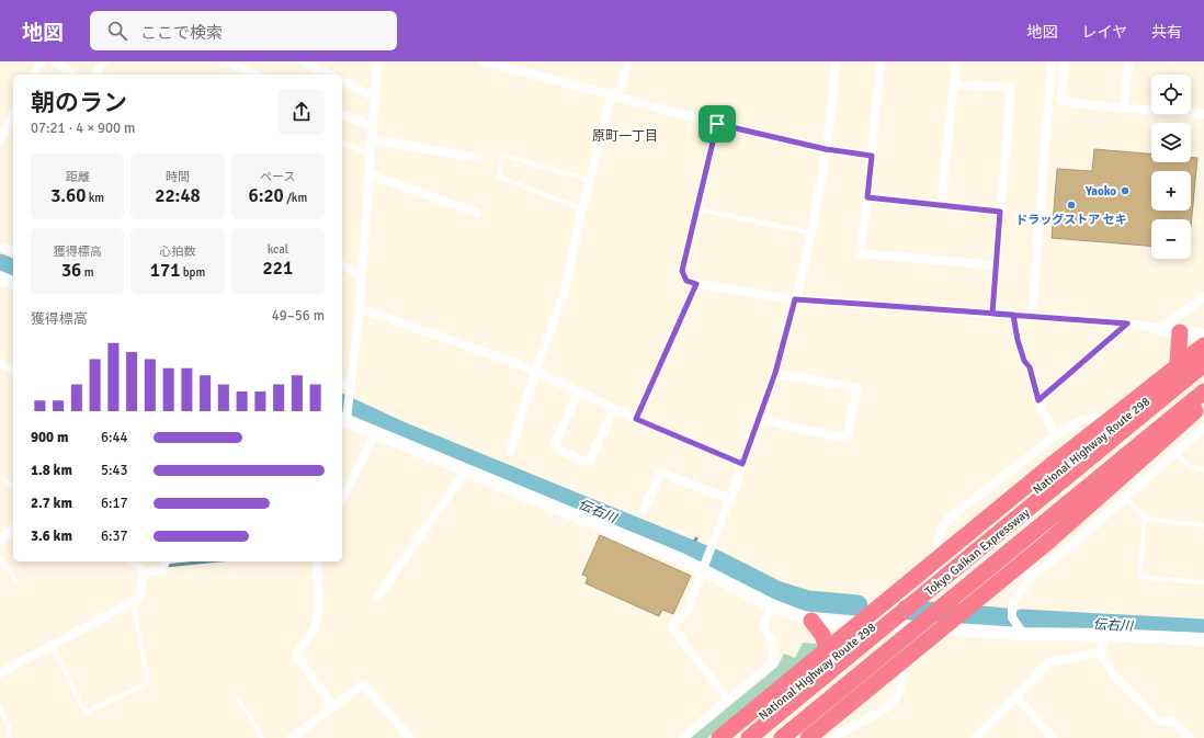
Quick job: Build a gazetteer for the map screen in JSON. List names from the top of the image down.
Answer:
{
  "streets": {
    "highway": ["National Highway Route 298", "Tokyo Gaikan Expressway"]
  },
  "districts": ["原町一丁目"],
  "water": ["伝右川"],
  "places": ["Yaoko", "ドラッグストア セキ"],
  "page": {
    "header": "地図",
    "search": "ここで検索",
    "nav": ["地図", "レイヤ", "共有"],
    "map_buttons": ["+", "−"],
    "heading": ["朝のラン", "07:21 · 4 × 900 m"],
    "stats": [
      ["距離", "3.60 km"],
      ["時間", "22:48"],
      ["ペース", "6:20 /km"],
      ["獲得標高", "36 m"],
      ["心拍数", "171 bpm"],
      ["kcal", "221"]
    ],
    "chart": ["獲得標高", "49–56 m"],
    "list": [
      {
        "name": "900 m",
        "note": "6:44"
      },
      {
        "name": "1.8 km",
        "note": "5:43"
      },
      {
        "name": "2.7 km",
        "note": "6:17"
      },
      {
        "name": "3.6 km",
        "note": "6:37"
      }
    ]
  }
}
